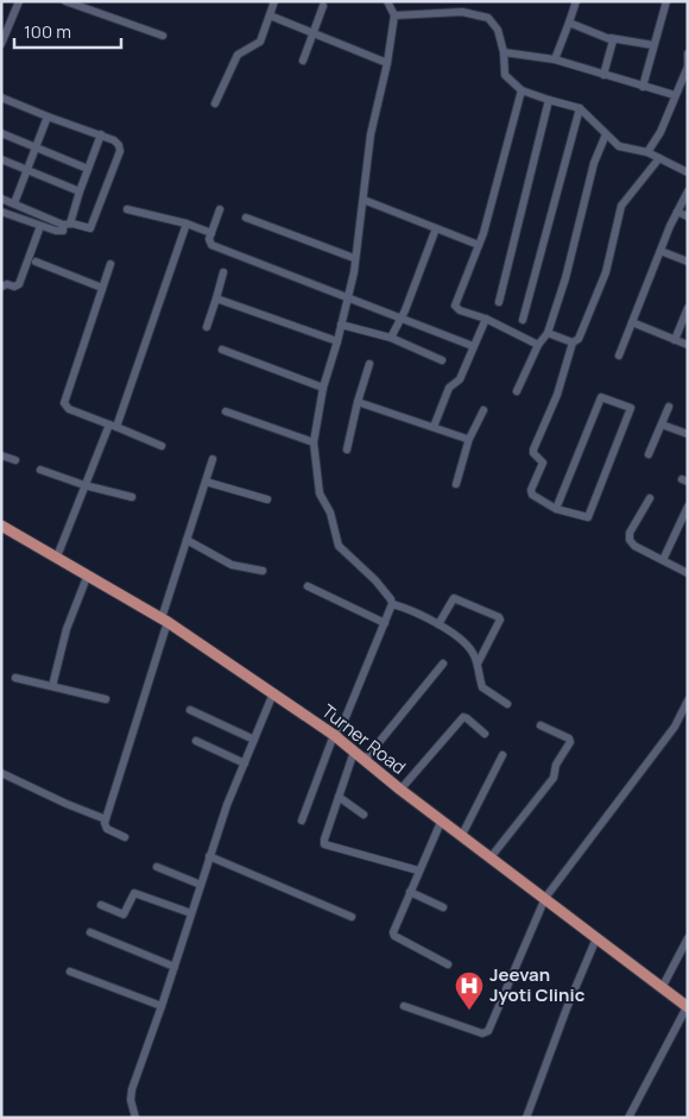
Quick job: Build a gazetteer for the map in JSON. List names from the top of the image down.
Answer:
{
  "streets": {
    "main road": ["Turner Road"]
  },
  "places": {
    "hospital": ["Jeevan Jyoti Clinic"]
  },
  "scale_bar": "100 m"
}
